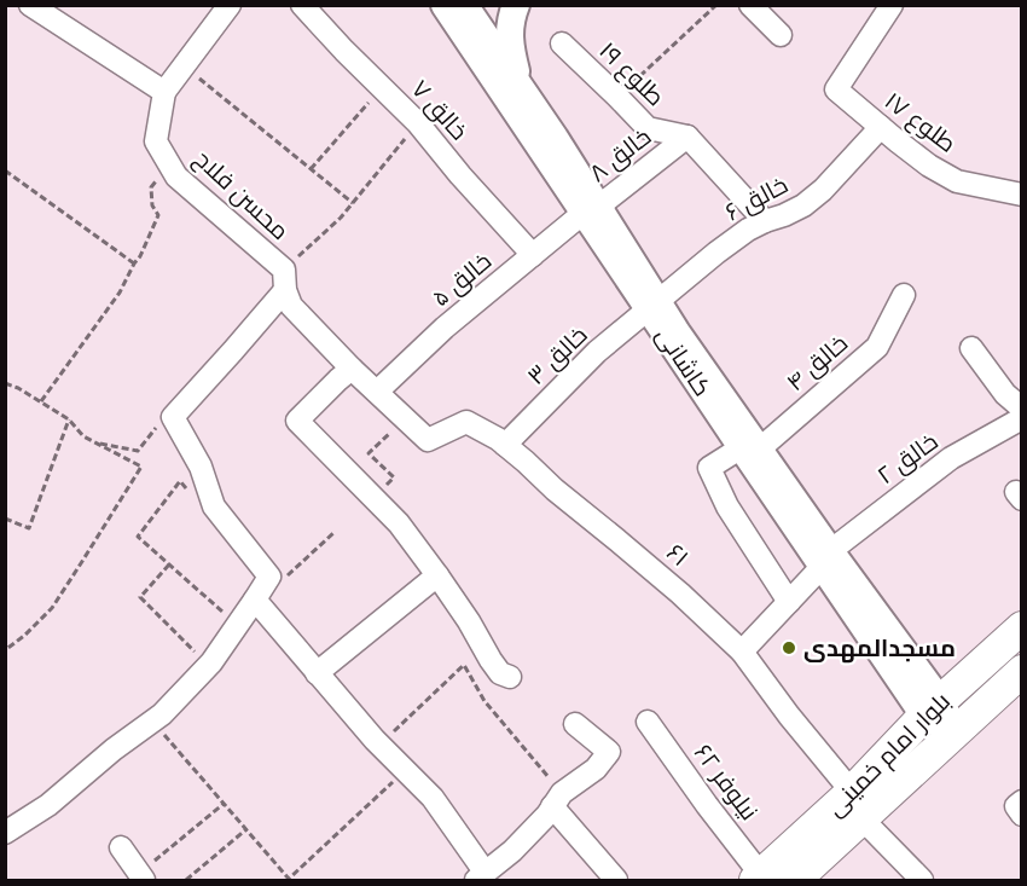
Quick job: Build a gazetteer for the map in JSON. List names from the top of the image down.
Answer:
{
  "streets": {
    "main road": ["بلوار امام خمینی"],
    "street": [
      "طلوع ۱۹",
      "خالق ۷",
      "طلوع ۱۷",
      "خالق ۸",
      "محسن فلاح",
      "خالق ۶",
      "خالق ۵",
      "خالق ۳",
      "کاشانی",
      "خالق ۴",
      "خالق ۲",
      "۶۱",
      "نیلوفر ۶۲"
    ]
  },
  "crossings": [
    ["طلوع ۱۹", "خالق ۸"],
    ["خالق ۷", "خالق ۵"],
    ["طلوع ۱۷", "خالق ۶"],
    ["خالق ۸", "خالق ۵"],
    ["خالق ۸", "کاشانی"],
    ["محسن فلاح", "خالق ۵"],
    ["محسن فلاح", "۶۱"],
    ["خالق ۶", "خالق ۳"],
    ["خالق ۶", "کاشانی"],
    ["خالق ۵", "کاشانی"],
    ["خالق ۳", "کاشانی"],
    ["خالق ۳", "۶۱"],
    ["کاشانی", "خالق ۴"],
    ["کاشانی", "خالق ۲"],
    ["کاشانی", "بلوار امام خمینی"],
    ["خالق ۴", "خالق ۲"],
    ["خالق ۲", "۶۱"],
    ["۶۱", "بلوار امام خمینی"],
    ["بلوار امام خمینی", "نیلوفر ۶۲"]
  ],
  "places": ["مسجدالمهدی"]
}
